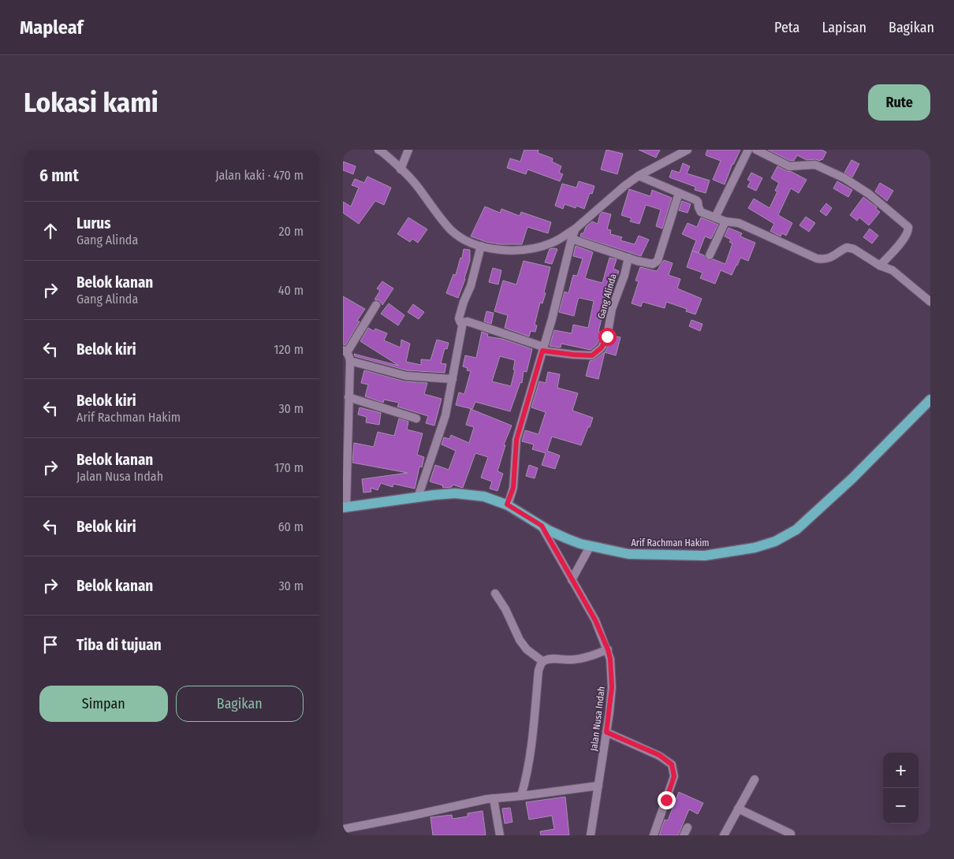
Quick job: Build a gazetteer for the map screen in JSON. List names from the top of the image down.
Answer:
{
  "streets": {
    "main road": ["Arif Rachman Hakim"],
    "street": ["Gang Alinda", "Jalan Nusa Indah"]
  },
  "crossings": [
    ["Arif Rachman Hakim", "Jalan Nusa Indah"]
  ],
  "page": {
    "header": "Mapleaf",
    "nav": ["Peta", "Lapisan", "Bagikan"],
    "buttons": [
      "Rute",
      ["Simpan", "Bagikan"]
    ],
    "title": "Lokasi kami",
    "heading": ["6 mnt", "Jalan kaki · 470 m"],
    "list": [
      ["Lurus", "Gang Alinda", "20 m"],
      ["Belok kanan", "Gang Alinda", "40 m"],
      ["Belok kiri", "120 m"],
      ["Belok kiri", "Arif Rachman Hakim", "30 m"],
      ["Belok kanan", "Jalan Nusa Indah", "170 m"],
      ["Belok kiri", "60 m"],
      ["Belok kanan", "30 m"],
      "Tiba di tujuan"
    ],
    "map_buttons": ["+", "−"]
  }
}
